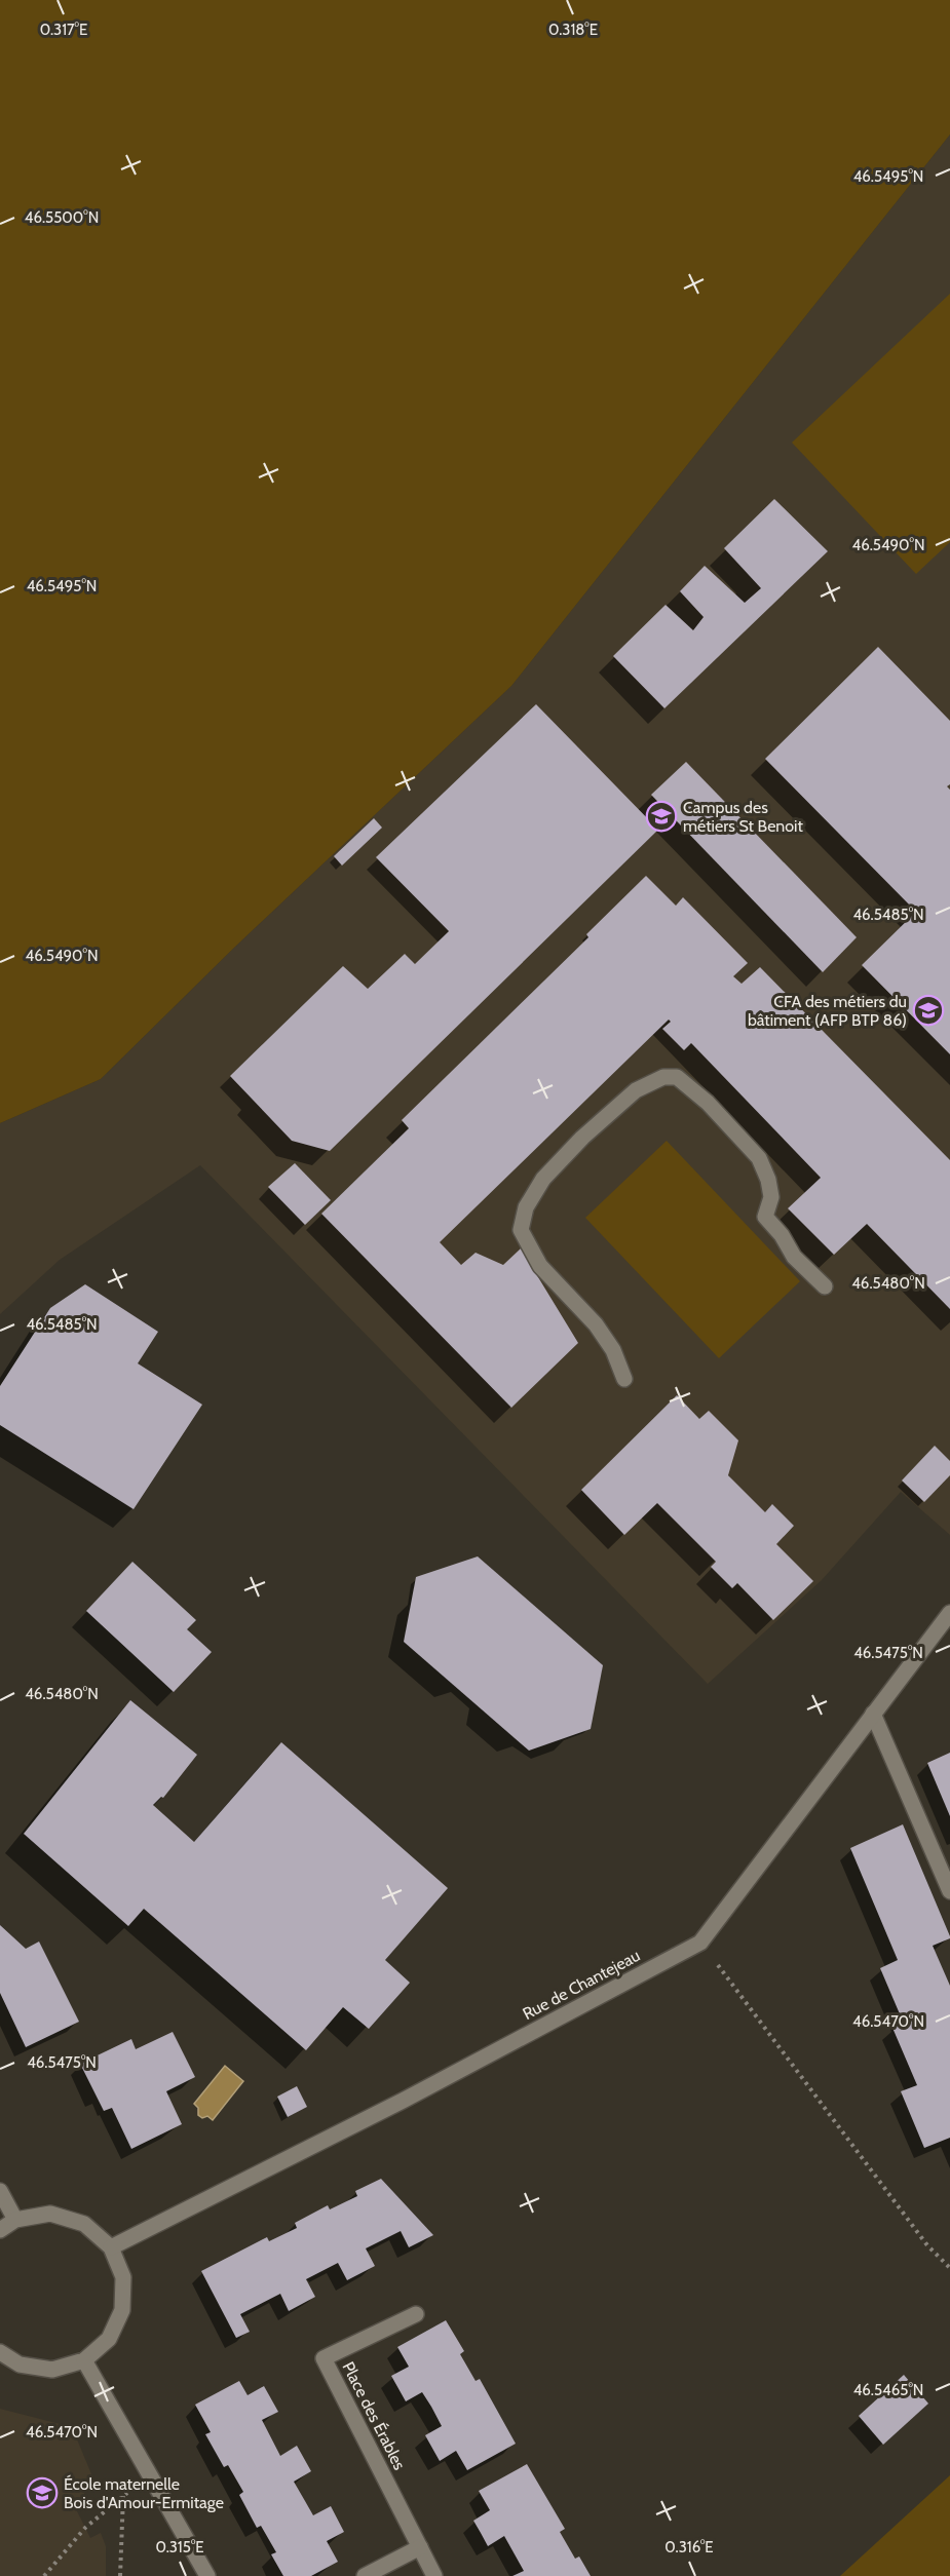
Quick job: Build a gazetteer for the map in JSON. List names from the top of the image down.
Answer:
{
  "streets": {
    "street": ["Rue de Chantejeau", "Place des Érables"]
  },
  "places": {
    "school or university": ["Campus des métiers St Benoit", "CFA des métiers du bâtiment (AFP BTP 86)", "École maternelle Bois d'Amour-Ermitage"]
  },
  "coordinates": [
    "0.317°E",
    "0.318°E",
    "46.5495°N",
    "46.5500°N",
    "46.5490°N",
    "46.5485°N",
    "46.5480°N",
    "46.5475°N",
    "46.5470°N",
    "46.5465°N",
    "0.315°E",
    "0.316°E"
  ]
}
